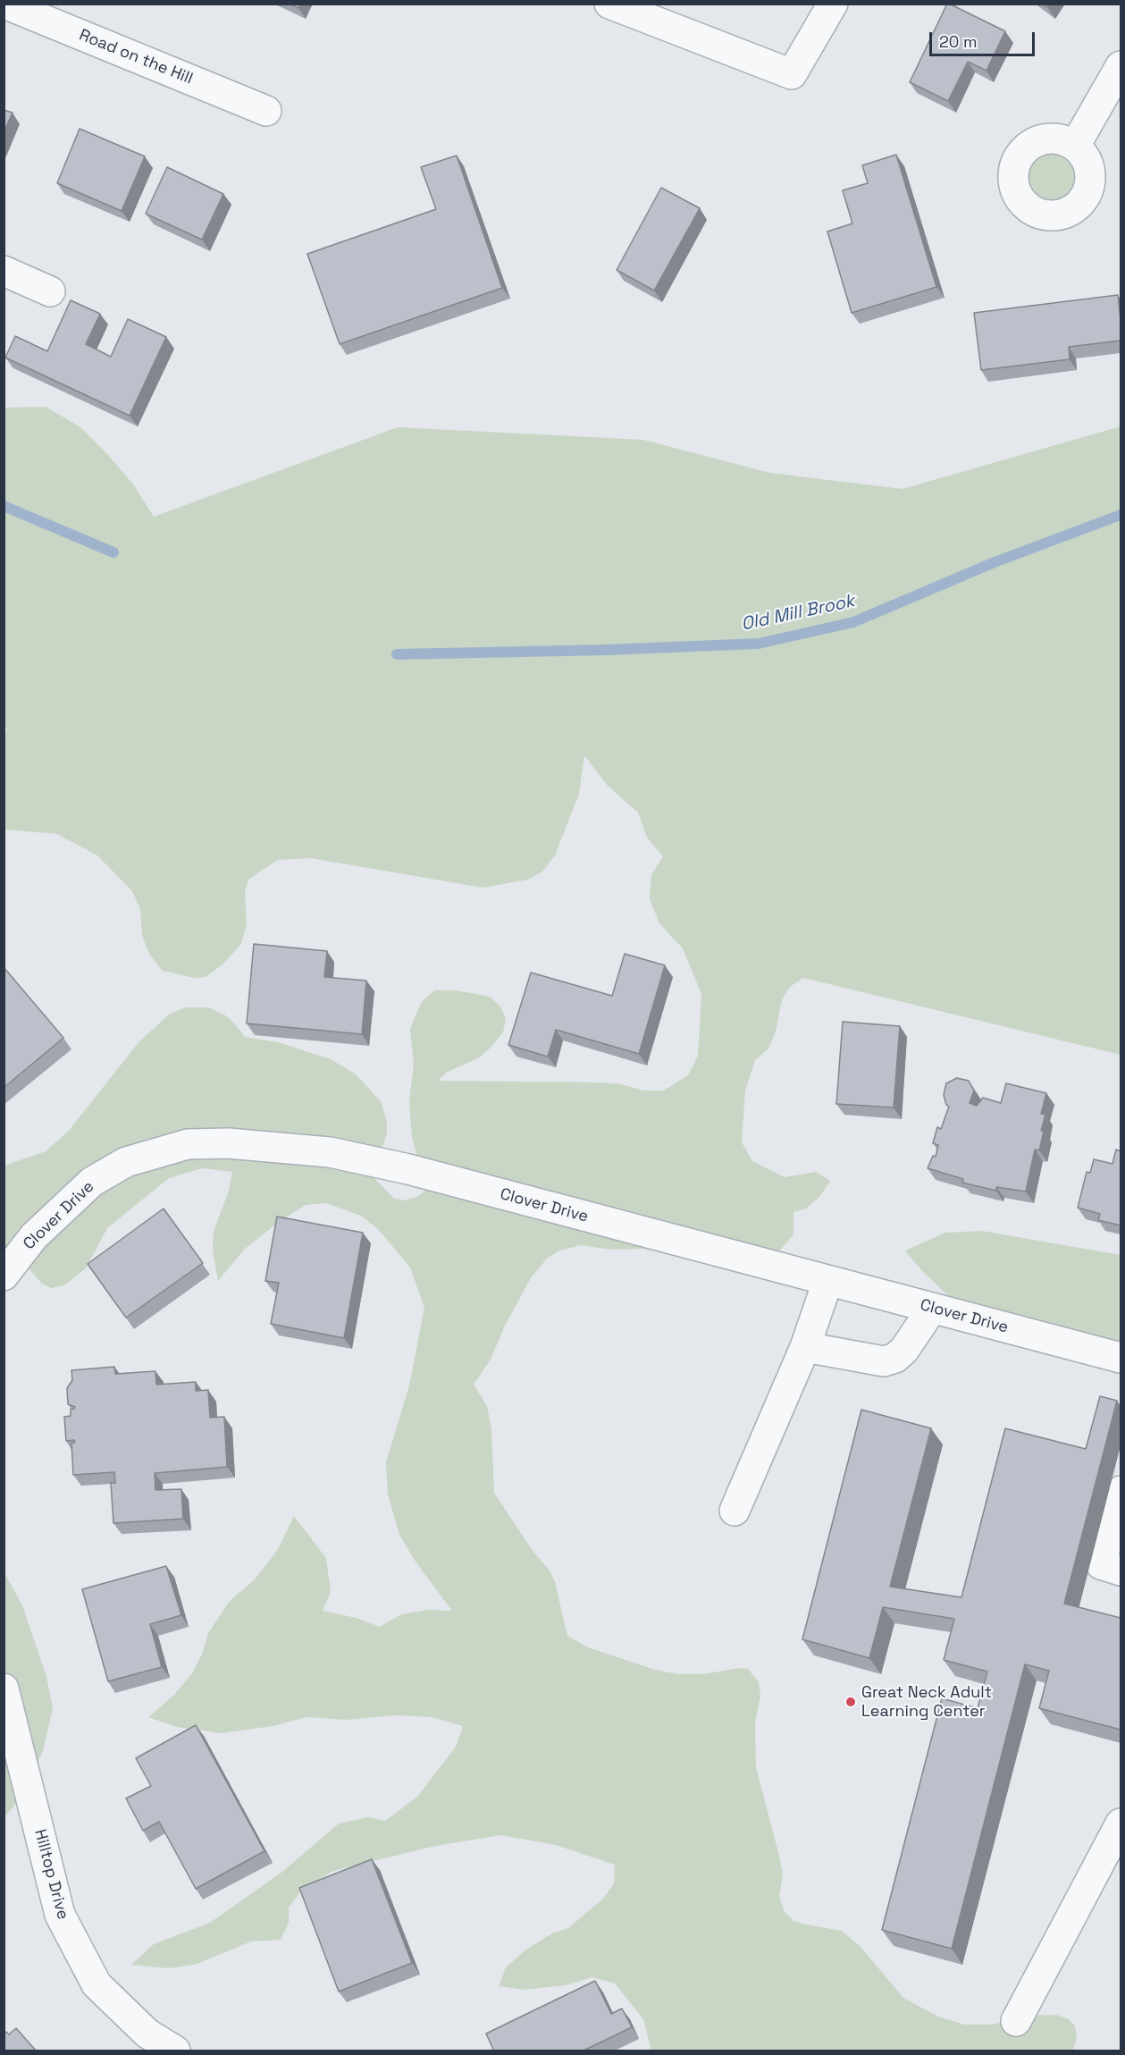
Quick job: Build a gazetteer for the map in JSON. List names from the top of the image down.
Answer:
{
  "streets": {
    "street": ["Road on the Hill", "Clover Drive", "Hilltop Drive"]
  },
  "water": ["Old Mill Brook"],
  "places": ["Great Neck Adult Learning Center"],
  "scale_bar": "20 m"
}
